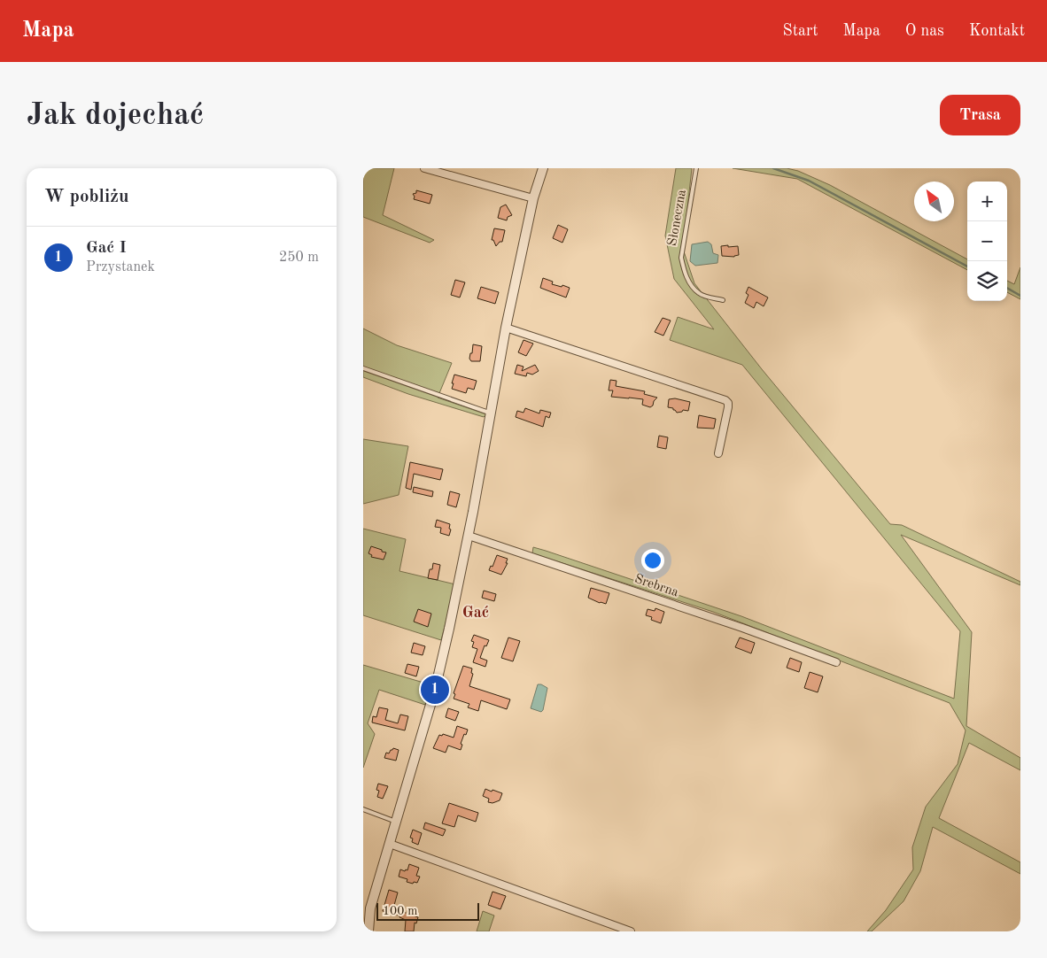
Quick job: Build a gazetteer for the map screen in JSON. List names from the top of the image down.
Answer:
{
  "streets": {
    "street": ["Srebrna"],
    "lane": ["Słoneczna"]
  },
  "districts": ["Gać"],
  "scale_bar": "100 m",
  "north": "top left",
  "page": {
    "header": "Mapa",
    "nav": [
      "Start",
      "Mapa",
      "O nas",
      "Kontakt"
    ],
    "buttons": "Trasa",
    "title": "Jak dojechać",
    "heading": "W pobliżu",
    "map_buttons": ["+", "−"],
    "list": [
      {
        "mark": "1",
        "name": "Gać I",
        "note": "Przystanek",
        "value": "250 m"
      }
    ],
    "pins": "1",
    "scale": "100 m"
  }
}
